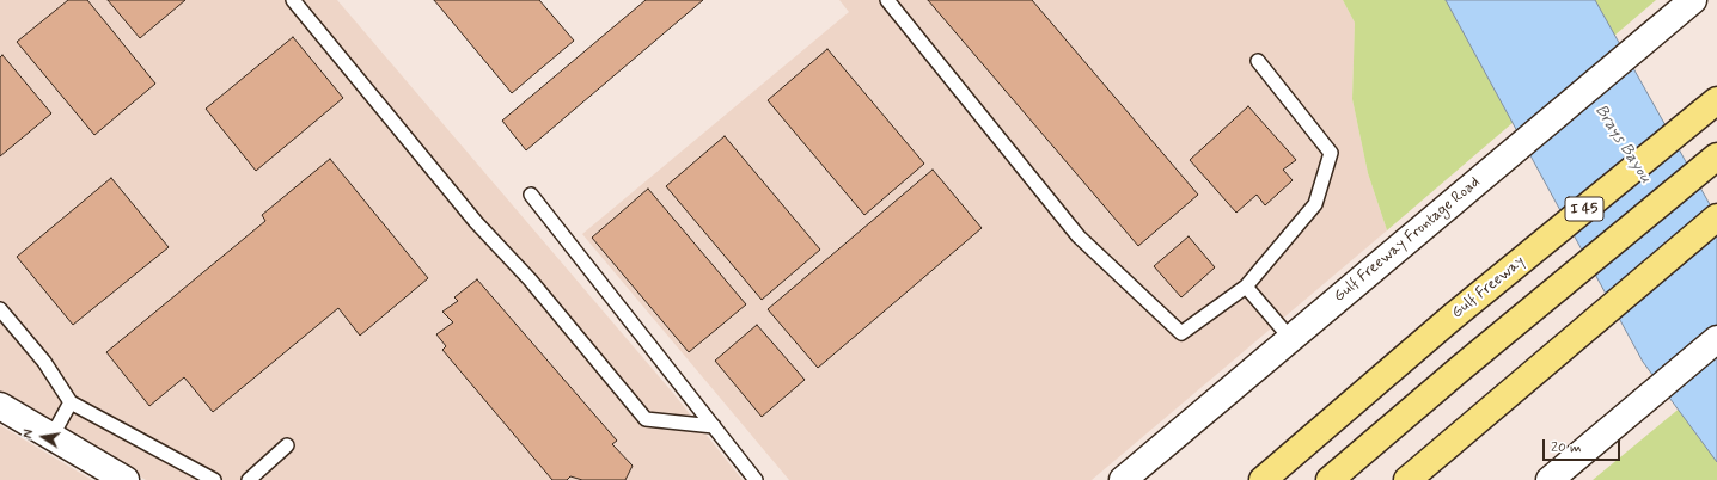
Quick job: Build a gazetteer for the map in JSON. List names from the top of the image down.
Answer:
{
  "streets": {
    "highway": ["I 45", "Gulf Freeway"],
    "main road": ["Gulf Freeway Frontage Road"]
  },
  "water": ["Brays Bayou"],
  "scale_bar": "20 m",
  "north": "left"
}
